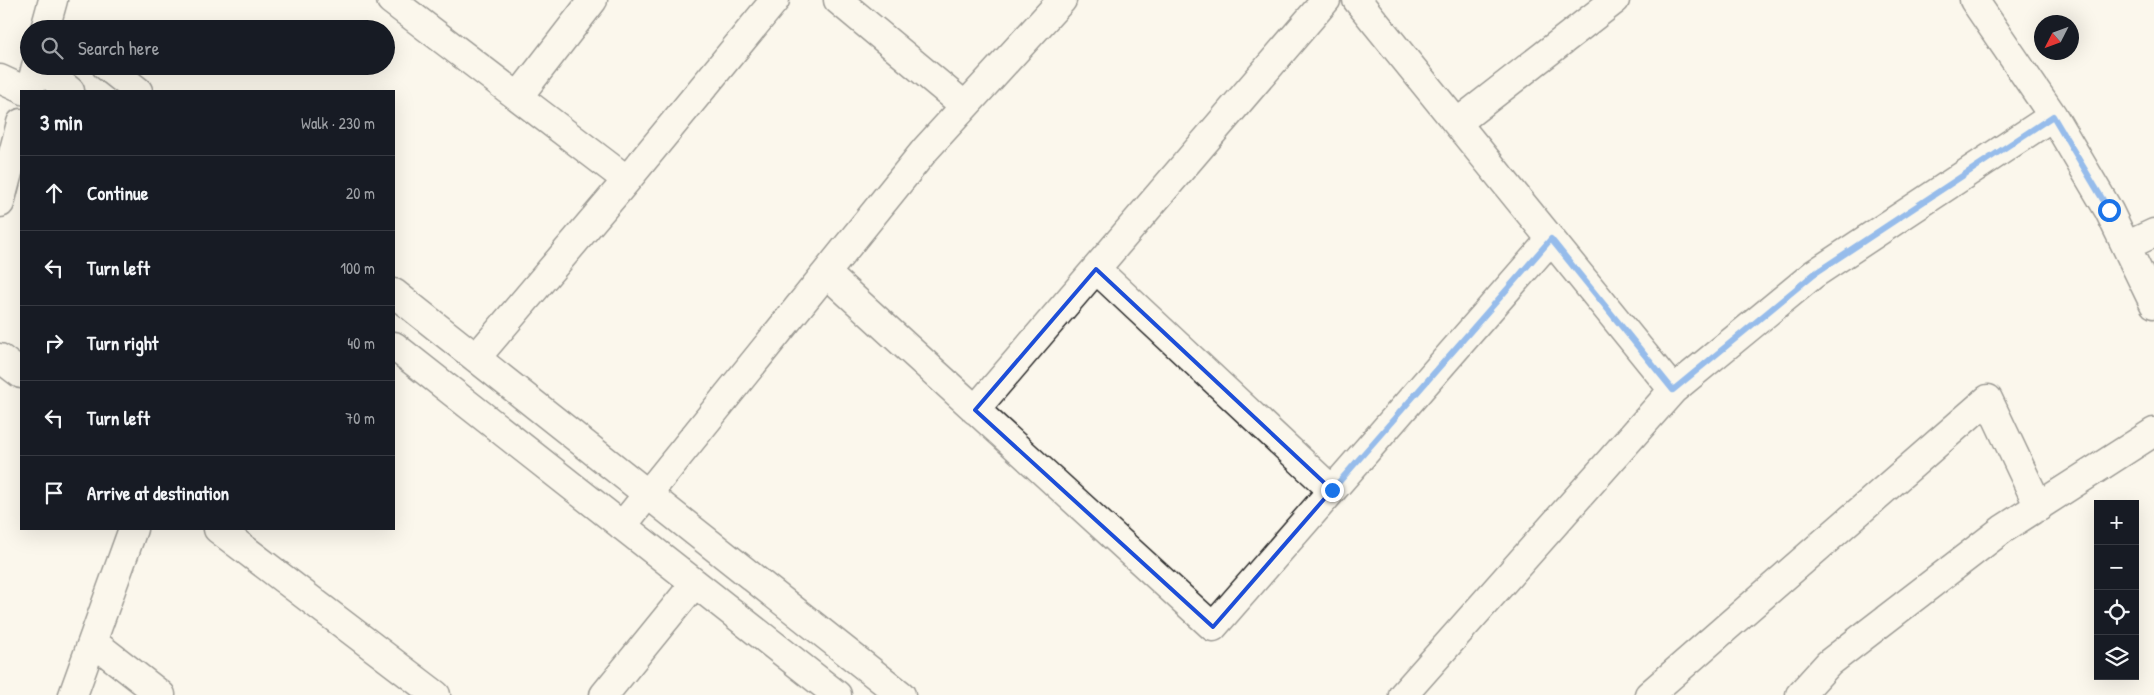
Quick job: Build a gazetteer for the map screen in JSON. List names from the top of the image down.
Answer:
{
  "north": "bottom left",
  "page": {
    "search": "Search here",
    "heading": ["3 min", "Walk · 230 m"],
    "list": [
      ["Continue", "20 m"],
      ["Turn left", "100 m"],
      ["Turn right", "40 m"],
      ["Turn left", "70 m"],
      "Arrive at destination"
    ],
    "map_buttons": ["+", "−"]
  }
}
